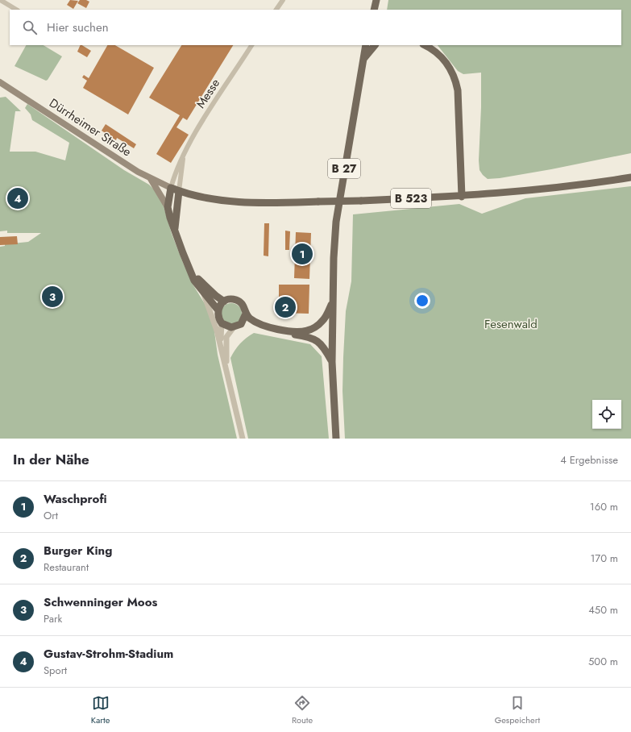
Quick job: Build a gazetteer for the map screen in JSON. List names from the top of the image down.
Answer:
{
  "streets": {
    "main road": ["Dürrheimer Straße", "B 27", "B 523"],
    "street": ["Messe"]
  },
  "crossings": [
    ["Messe", "Dürrheimer Straße"],
    ["Messe", "B 523"],
    ["Dürrheimer Straße", "B 523"]
  ],
  "parks": ["Fesenwald"],
  "page": {
    "search": "Hier suchen",
    "pins": [
      "4",
      "1",
      "3",
      "2"
    ],
    "heading": ["In der Nähe", "4 Ergebnisse"],
    "list": [
      {
        "mark": "1",
        "name": "Waschprofi",
        "note": "Ort",
        "value": "160 m"
      },
      {
        "mark": "2",
        "name": "Burger King",
        "note": "Restaurant",
        "value": "170 m"
      },
      {
        "mark": "3",
        "name": "Schwenninger Moos",
        "note": "Park",
        "value": "450 m"
      },
      {
        "mark": "4",
        "name": "Gustav-Strohm-Stadium",
        "note": "Sport",
        "value": "500 m"
      }
    ],
    "nav": ["Karte", "Route", "Gespeichert"]
  }
}
